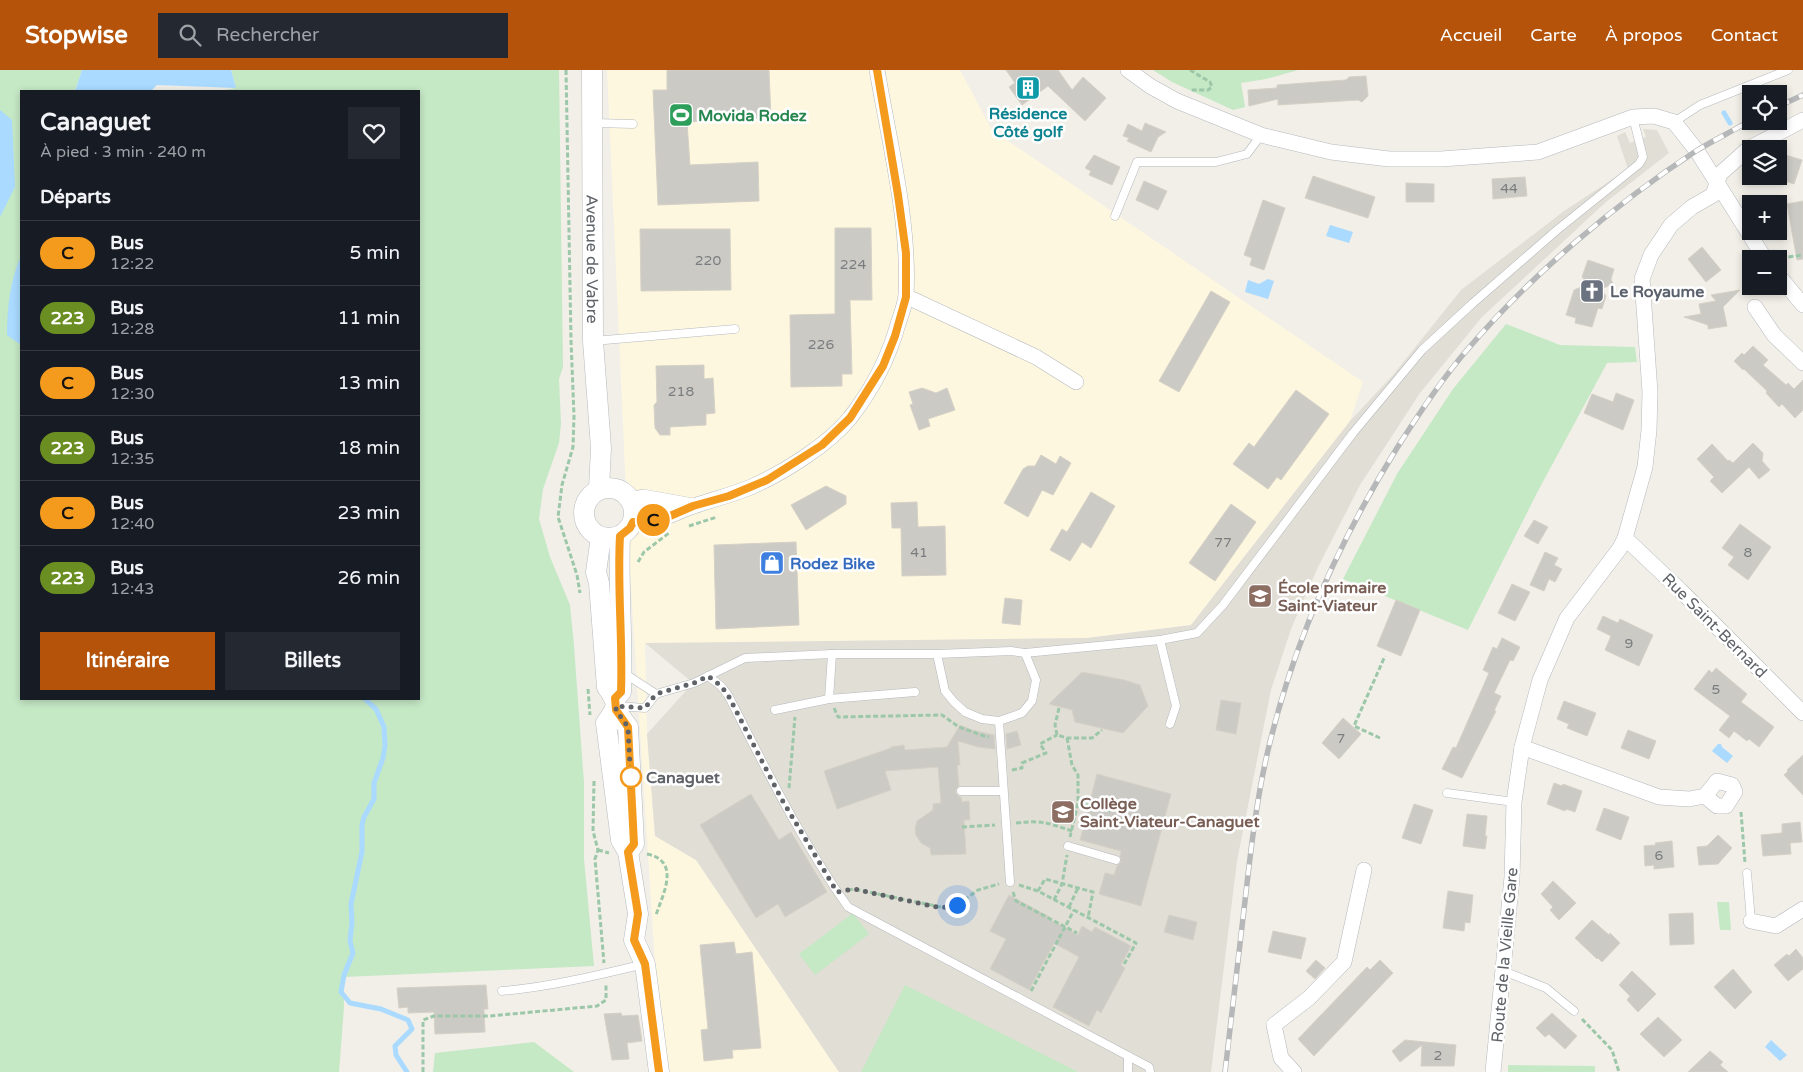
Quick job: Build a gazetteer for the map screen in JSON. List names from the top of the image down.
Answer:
{
  "streets": {
    "main road": ["Avenue de Vabre"],
    "street": ["Rue Saint-Bernard", "Route de la Vieille Gare"]
  },
  "crossings": [
    ["Rue Saint-Bernard", "Route de la Vieille Gare"]
  ],
  "places": {
    "building": ["Résidence Côté golf"],
    "sports": ["Movida Rodez"],
    "church": ["Le Royaume"],
    "shop": ["Rodez Bike"],
    "school or university": ["École primaire Saint-Viateur", "Collège Saint-Viateur-Canaguet"],
    "other": ["Canaguet"]
  },
  "lines": ["bus line C"],
  "house_numbers": [
    "44",
    "220",
    "224",
    "226",
    "218",
    "77",
    "41",
    "8",
    "9",
    "5",
    "7",
    "6",
    "2"
  ],
  "page": {
    "header": "Stopwise",
    "search": "Rechercher",
    "nav": [
      "Accueil",
      "Carte",
      "À propos",
      "Contact"
    ],
    "on_map": "C",
    "map_buttons": ["+", "−"],
    "heading": [
      ["Canaguet", "À pied · 3 min · 240 m"],
      "Départs"
    ],
    "list": [
      {
        "mark": "C",
        "name": "Bus",
        "note": "12:22",
        "value": "5 min"
      },
      {
        "mark": "223",
        "name": "Bus",
        "note": "12:28",
        "value": "11 min"
      },
      {
        "mark": "C",
        "name": "Bus",
        "note": "12:30",
        "value": "13 min"
      },
      {
        "mark": "223",
        "name": "Bus",
        "note": "12:35",
        "value": "18 min"
      },
      {
        "mark": "C",
        "name": "Bus",
        "note": "12:40",
        "value": "23 min"
      },
      {
        "mark": "223",
        "name": "Bus",
        "note": "12:43",
        "value": "26 min"
      }
    ],
    "buttons": ["Itinéraire", "Billets"]
  }
}
